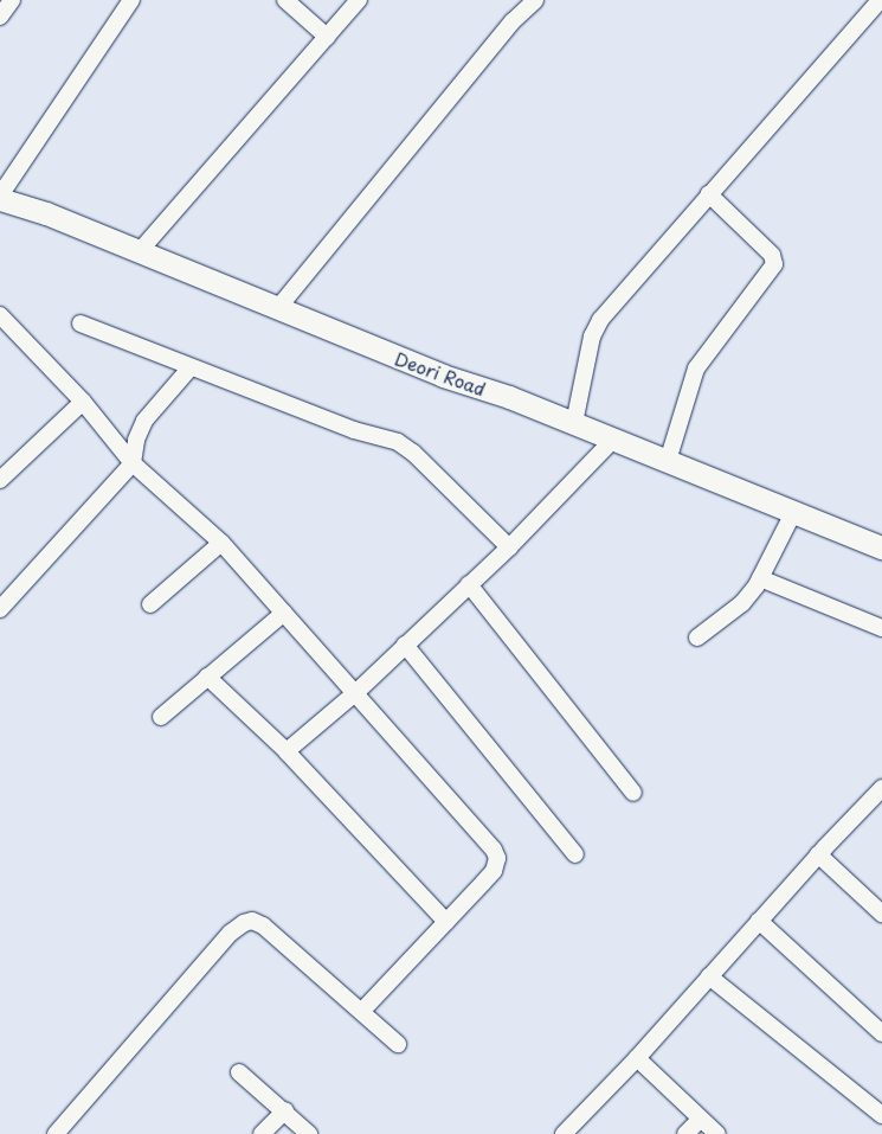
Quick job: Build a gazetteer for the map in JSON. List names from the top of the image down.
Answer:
{
  "streets": {
    "street": ["Deori Road"]
  }
}
